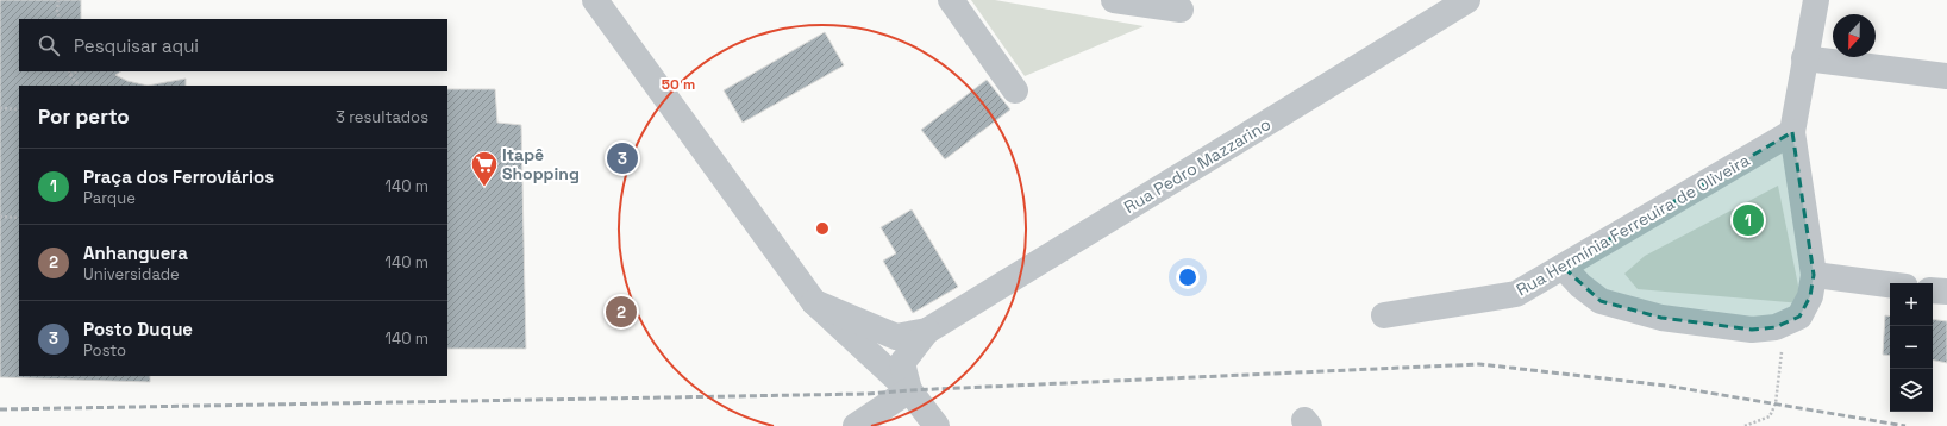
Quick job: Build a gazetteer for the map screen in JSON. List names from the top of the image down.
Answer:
{
  "streets": {
    "street": ["Rua Pedro Mazzarino", "Rua Hermínia Ferreuira de Oliveira"]
  },
  "places": {
    "supermarket": ["Itapê Shopping"]
  },
  "north": "bottom",
  "page": {
    "search": "Pesquisar aqui",
    "heading": ["Por perto", "3 resultados"],
    "pins": ["3", "1", "2"],
    "list": [
      {
        "mark": "1",
        "name": "Praça dos Ferroviários",
        "note": "Parque",
        "value": "140 m"
      },
      {
        "mark": "2",
        "name": "Anhanguera",
        "note": "Universidade",
        "value": "140 m"
      },
      {
        "mark": "3",
        "name": "Posto Duque",
        "note": "Posto",
        "value": "140 m"
      }
    ],
    "map_buttons": ["+", "−"]
  },
  "rings": ["50 m"]
}
